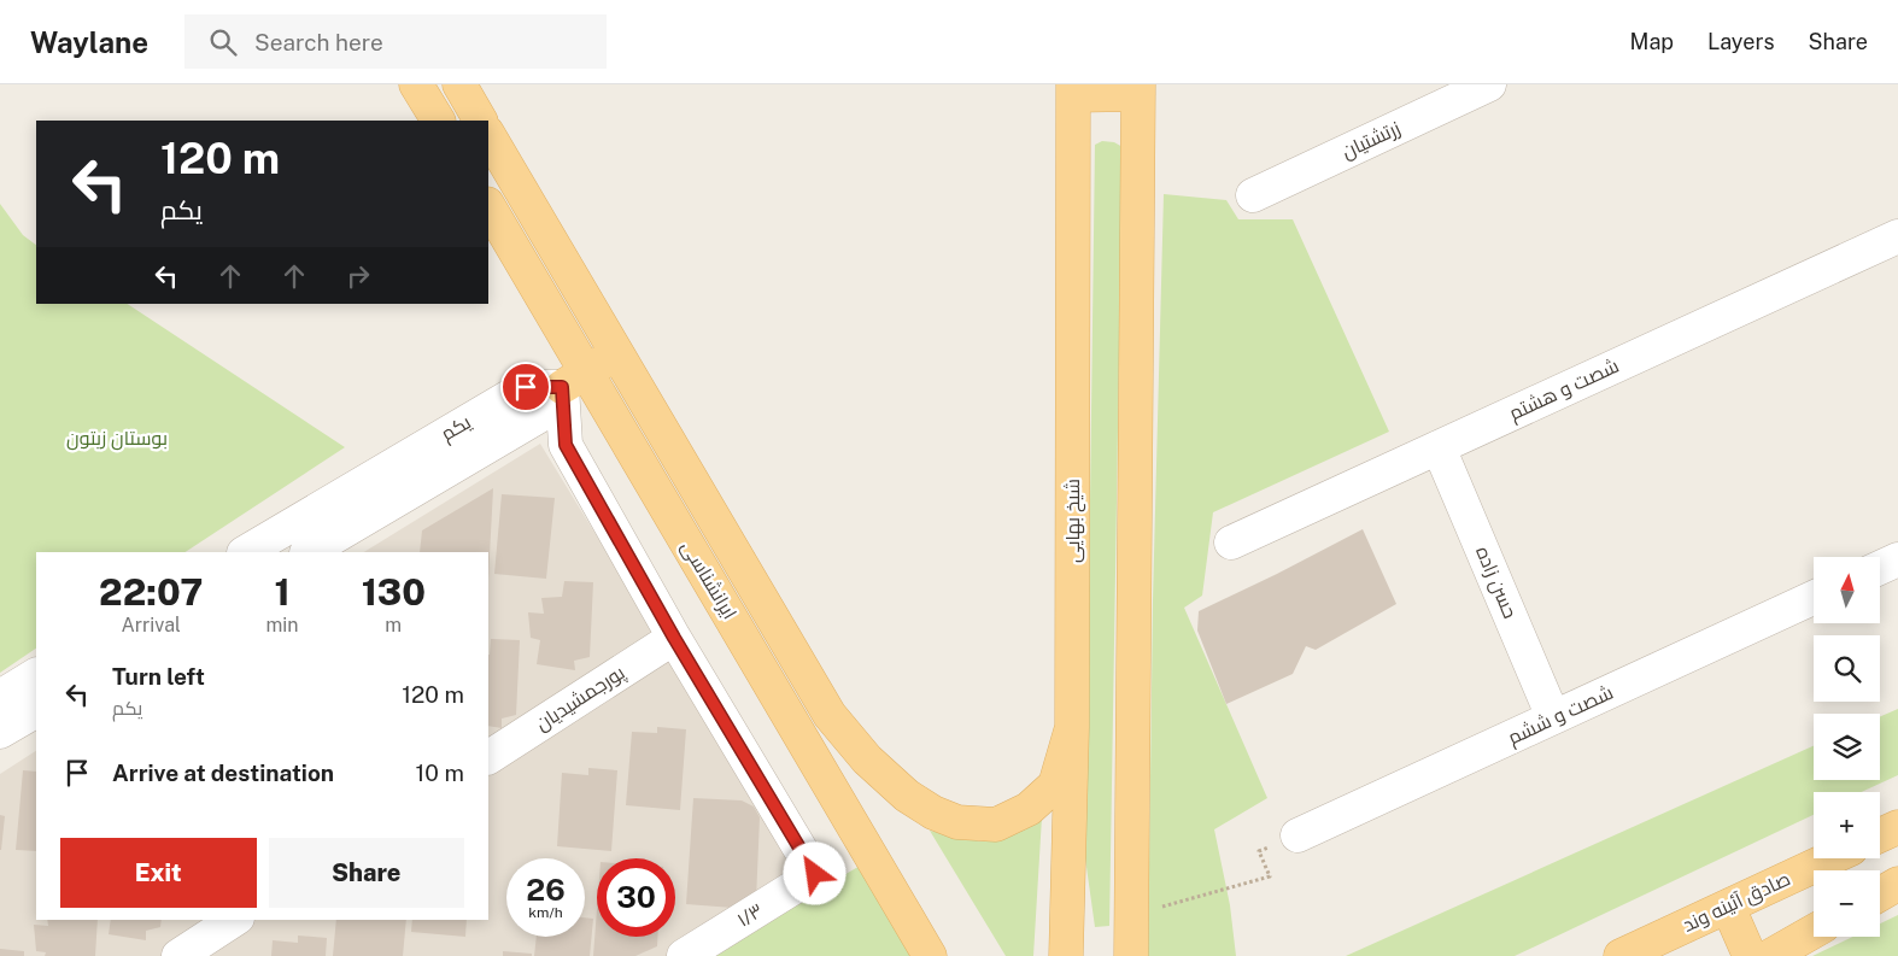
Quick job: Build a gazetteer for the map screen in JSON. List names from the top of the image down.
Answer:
{
  "streets": {
    "main road": ["شیخ بهایی", "ایرانشناسی", "صادق آئینه وند"],
    "street": [
      "زرتشتیان",
      "شصت و هشتم",
      "یکم",
      "حسن زاده",
      "پورجمشیدیان",
      "شصت و ششم",
      "۱/۳"
    ]
  },
  "crossings": [
    ["شصت و هشتم", "حسن زاده"],
    ["یکم", "ایرانشناسی"],
    ["شیخ بهایی", "ایرانشناسی"],
    ["حسن زاده", "شصت و ششم"],
    ["پورجمشیدیان", "۱/۳"]
  ],
  "parks": ["بوستان زیتون"],
  "north": "top",
  "page": {
    "header": "Waylane",
    "search": "Search here",
    "nav": ["Map", "Layers", "Share"],
    "turn": ["120 m", "یکم"],
    "eta": [
      "22:07",
      "Arrival",
      "1",
      "min",
      "130",
      "m"
    ],
    "map_buttons": ["+", "−"],
    "list": [
      {
        "name": "Turn left",
        "note": "یکم",
        "value": "120 m"
      },
      {
        "name": "Arrive at destination",
        "value": "10 m"
      }
    ],
    "buttons": ["Exit", "Share"],
    "speed": "26 km/h",
    "limit": "30"
  }
}
